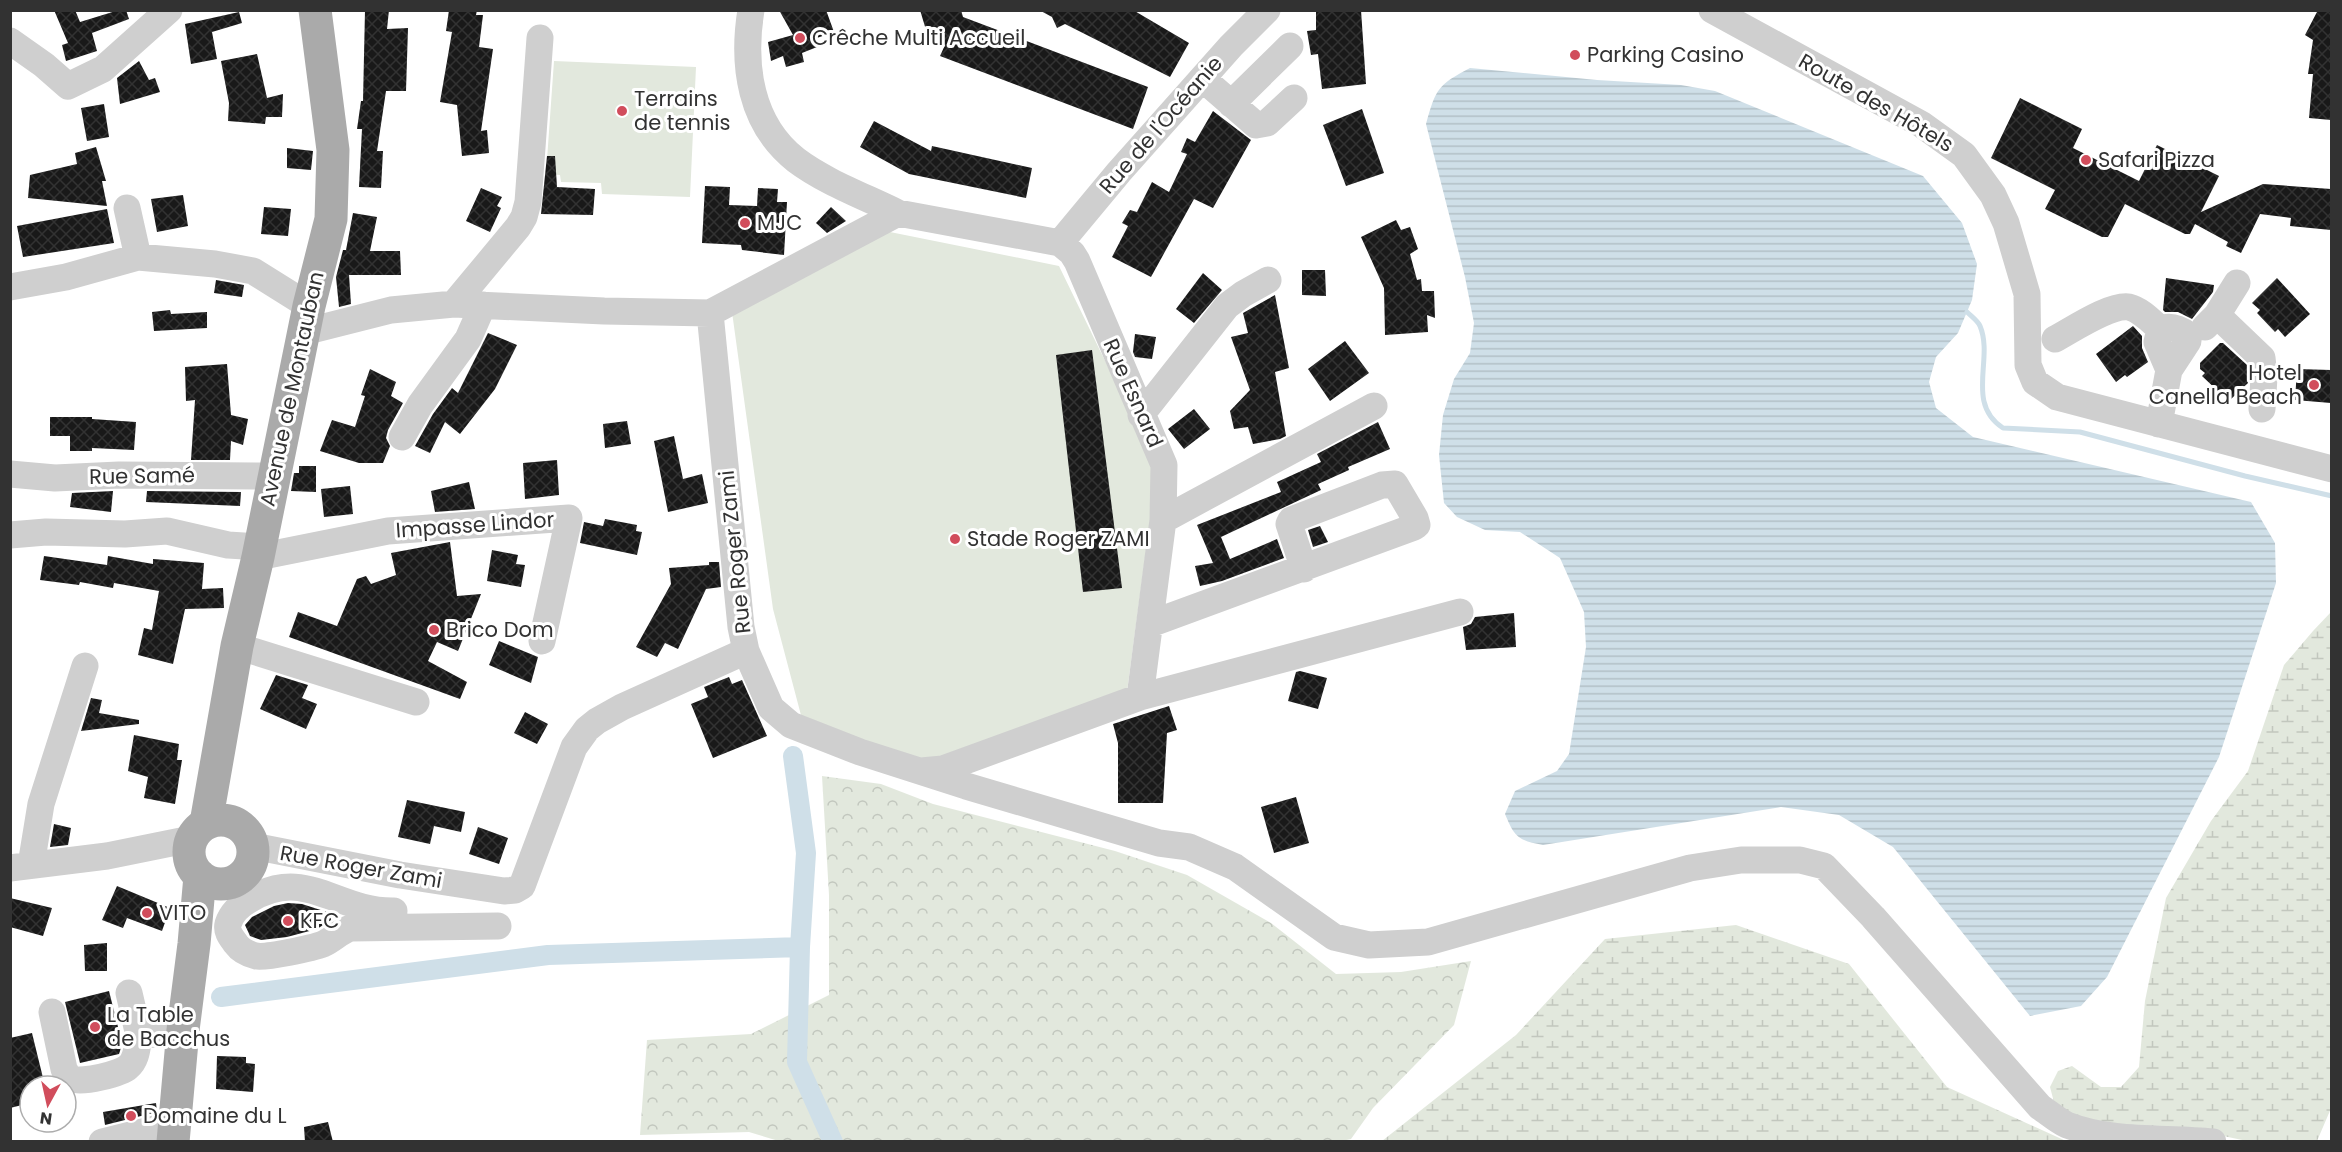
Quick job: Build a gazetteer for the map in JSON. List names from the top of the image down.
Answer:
{
  "streets": {
    "main road": ["Avenue de Montauban"],
    "street": [
      "Route des Hôtels",
      "Rue de l'Océanie",
      "Rue Esnard",
      "Rue Samé",
      "Impasse Lindor",
      "Rue Roger Zami"
    ]
  },
  "crossings": [
    ["Rue de l'Océanie", "Rue Esnard"],
    ["Avenue de Montauban", "Rue Samé"],
    ["Avenue de Montauban", "Impasse Lindor"],
    ["Avenue de Montauban", "Rue Roger Zami"]
  ],
  "places": [
    "Crêche Multi Accueil",
    "Parking Casino",
    "Terrains de tennis",
    "Safari Pizza",
    "MJC",
    "Hotel Canella Beach",
    "Stade Roger ZAMI",
    "Brico Dom",
    "VITO",
    "KFC",
    "La Table de Bacchus",
    "Domaine du L"
  ],
  "north": "bottom"
}
